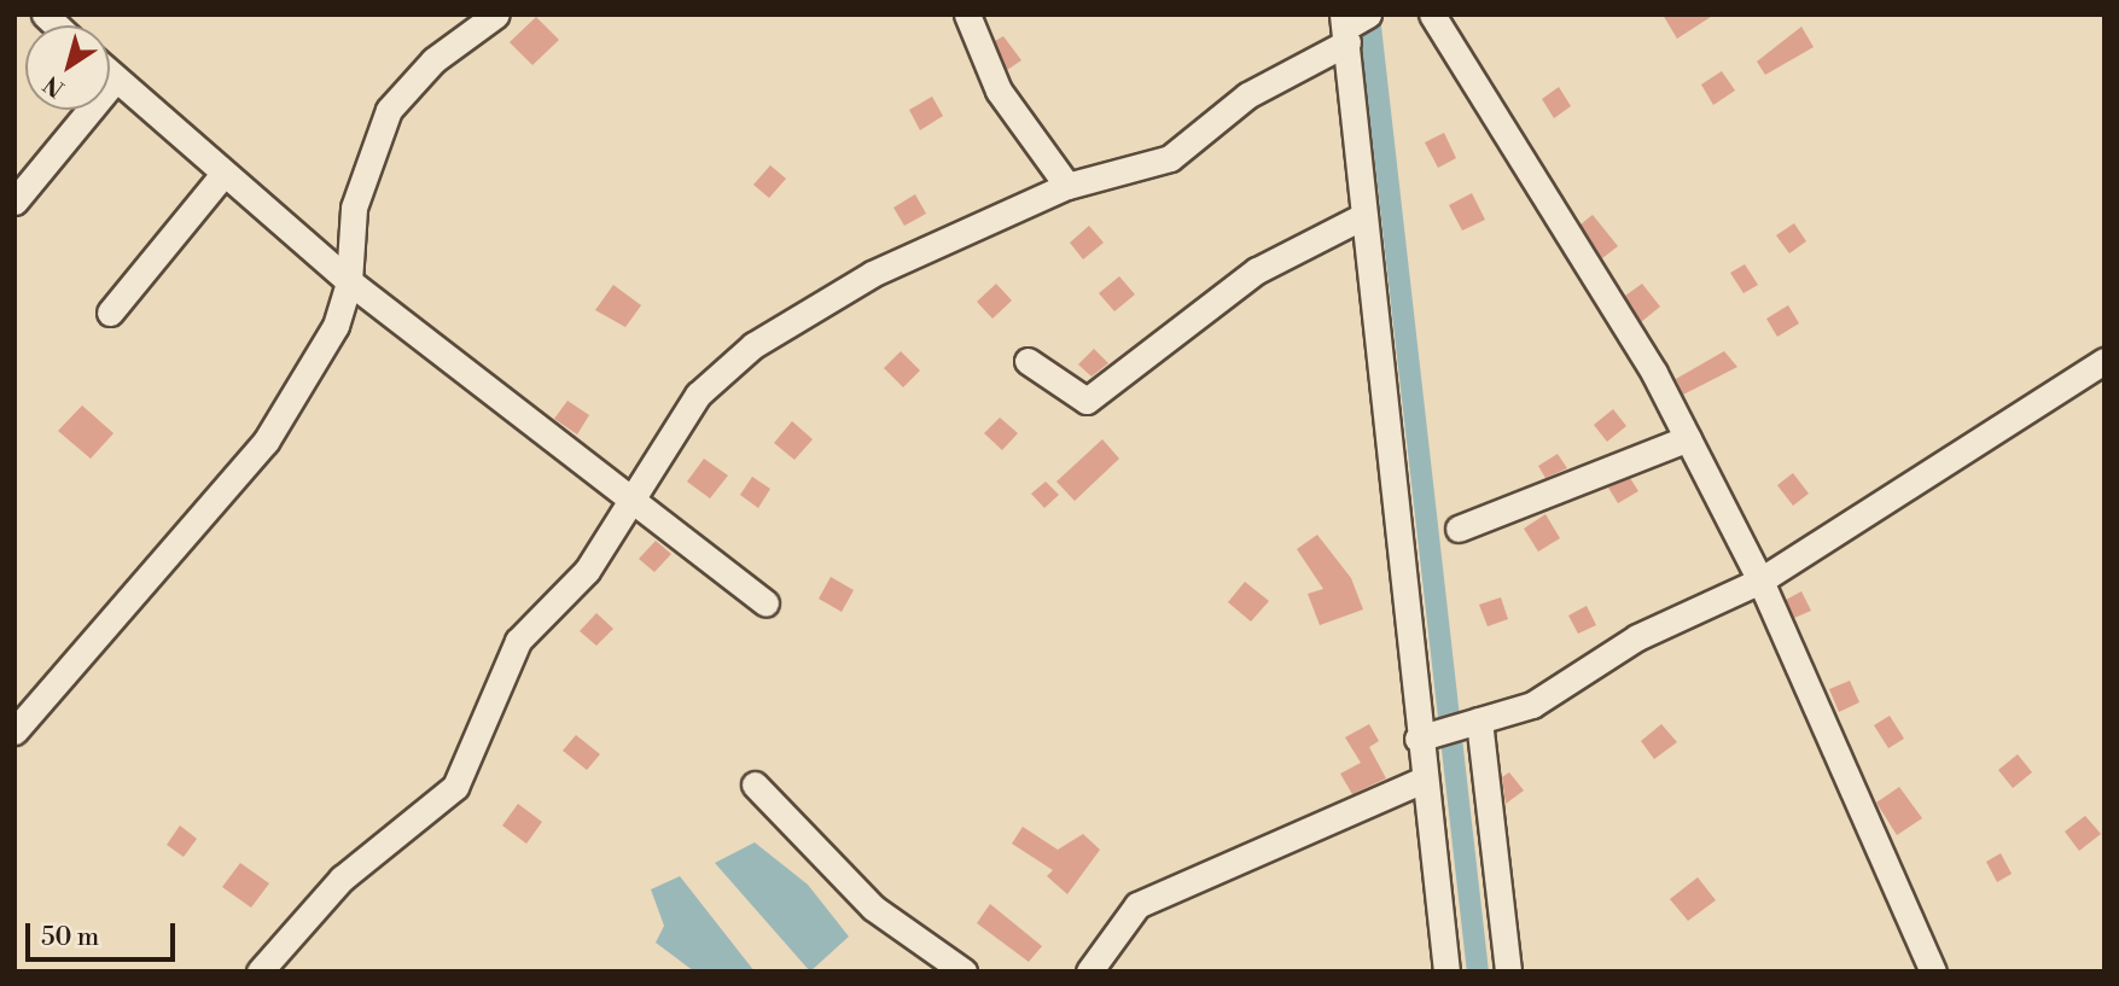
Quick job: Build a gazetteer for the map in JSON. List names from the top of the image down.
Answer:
{
  "scale_bar": "50 m",
  "north": "bottom left"
}
